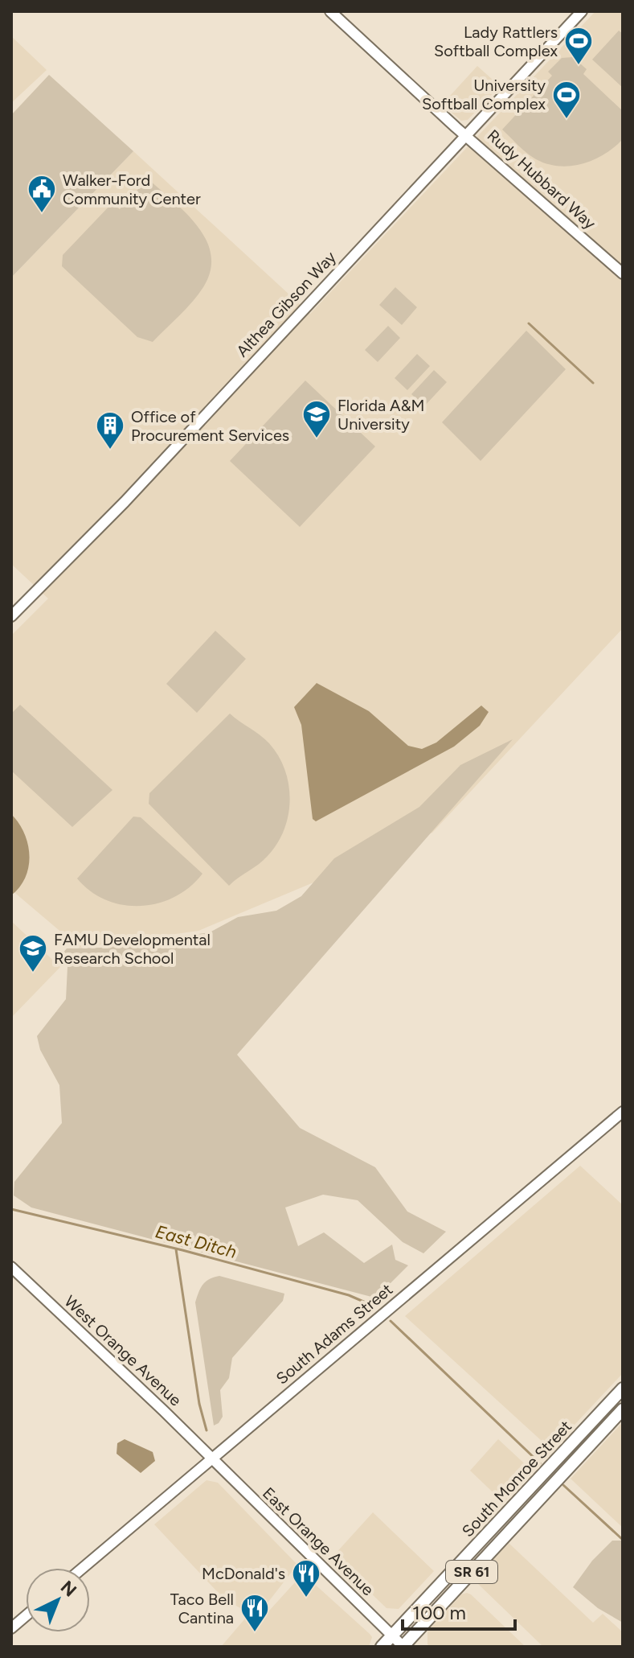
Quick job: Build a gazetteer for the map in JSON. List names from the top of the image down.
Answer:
{
  "streets": {
    "main road": [
      "Rudy Hubbard Way",
      "Althea Gibson Way",
      "South Adams Street",
      "West Orange Avenue",
      "South Monroe Street",
      "East Orange Avenue",
      "SR 61"
    ]
  },
  "crossings": [
    ["Rudy Hubbard Way", "Althea Gibson Way"],
    ["South Adams Street", "West Orange Avenue"],
    ["South Adams Street", "East Orange Avenue"],
    ["West Orange Avenue", "East Orange Avenue"],
    ["South Monroe Street", "East Orange Avenue"]
  ],
  "water": ["East Ditch"],
  "places": {
    "sports": ["Lady Rattlers Softball Complex", "University Softball Complex"],
    "public building": ["Walker-Ford Community Center"],
    "school or university": ["Florida A&M University", "FAMU Developmental Research School"],
    "building": ["Office of Procurement Services"],
    "restaurant": ["McDonald's", "Taco Bell Cantina"]
  },
  "scale_bar": "100 m",
  "north": "top right"
}
